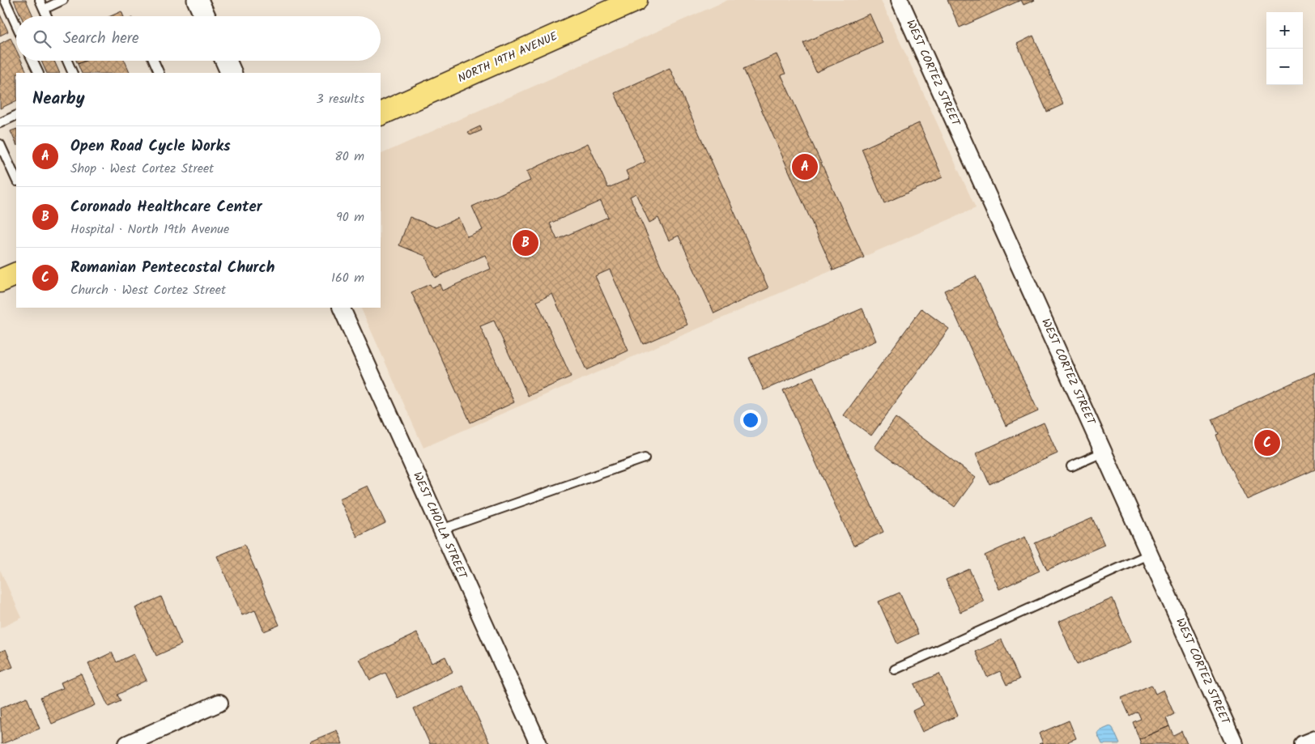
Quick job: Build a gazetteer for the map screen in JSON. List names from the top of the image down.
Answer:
{
  "streets": {
    "main road": ["NORTH 19TH AVENUE"],
    "street": ["WEST CORTEZ STREET", "WEST CHOLLA STREET"]
  },
  "page": {
    "map_buttons": ["+", "−"],
    "search": "Search here",
    "heading": ["Nearby", "3 results"],
    "list": [
      {
        "mark": "A",
        "name": "Open Road Cycle Works",
        "note": "Shop · West Cortez Street",
        "value": "80 m"
      },
      {
        "mark": "B",
        "name": "Coronado Healthcare Center",
        "note": "Hospital · North 19th Avenue",
        "value": "90 m"
      },
      {
        "mark": "C",
        "name": "Romanian Pentecostal Church",
        "note": "Church · West Cortez Street",
        "value": "160 m"
      }
    ],
    "pins": ["A", "B", "C"]
  }
}
